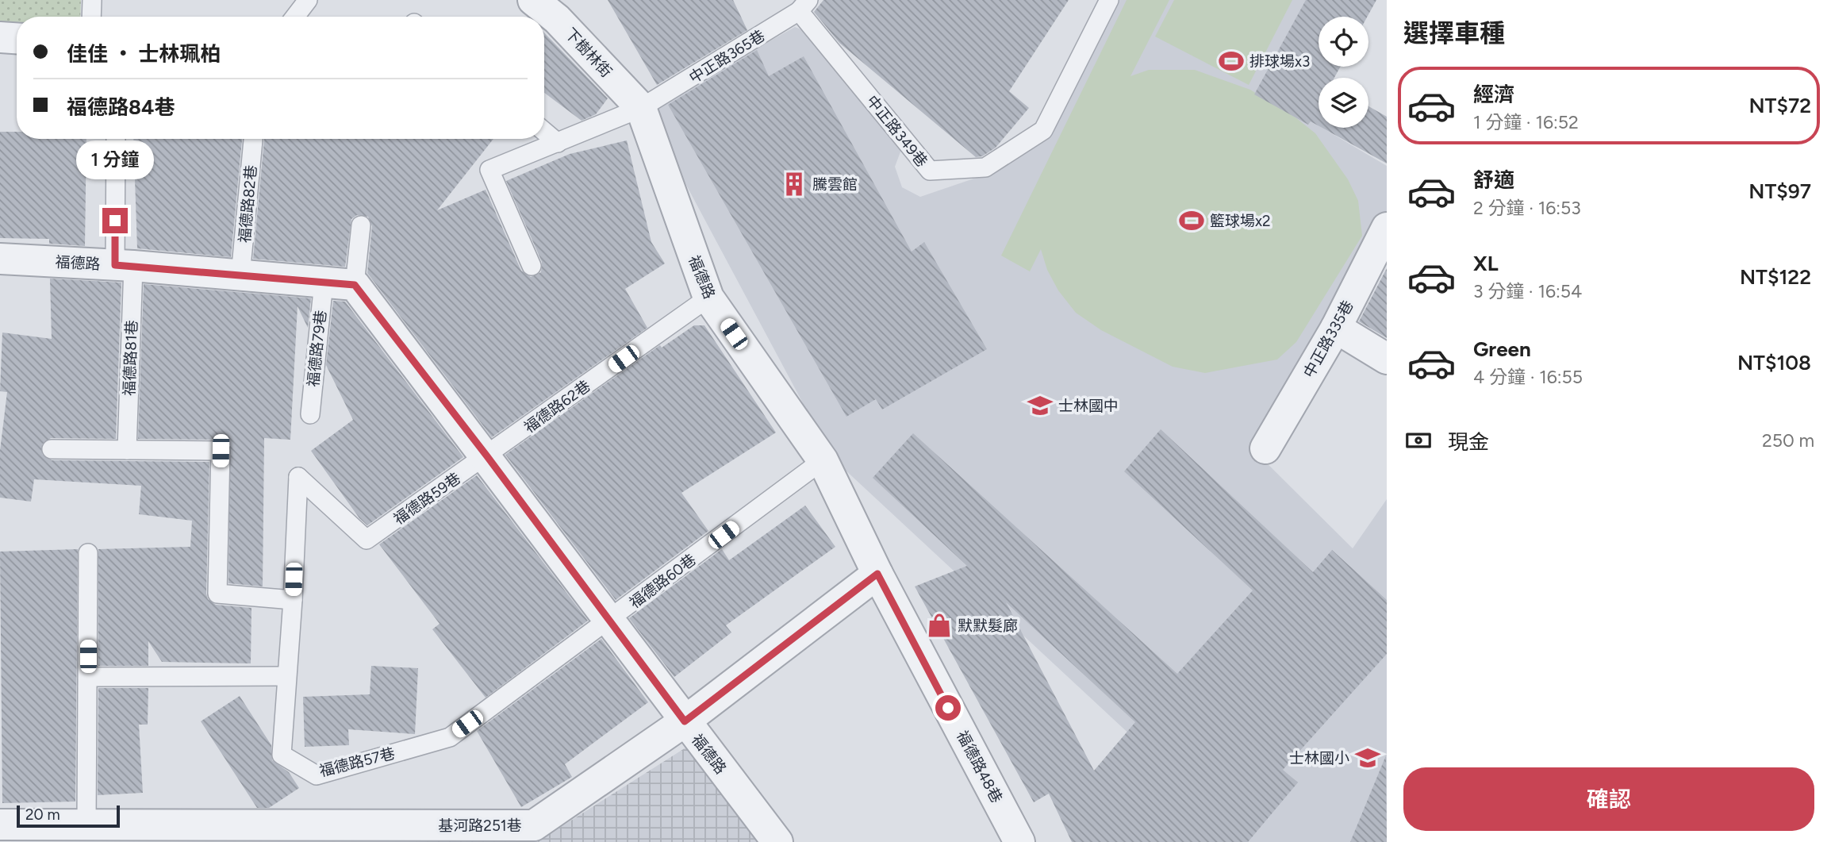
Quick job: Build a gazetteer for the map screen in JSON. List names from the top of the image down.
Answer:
{
  "streets": {
    "street": [
      "下樹林街",
      "福德路",
      "中正路335巷",
      "福德路48巷",
      "基河路251巷"
    ],
    "lane": [
      "中正路365巷",
      "中正路349巷",
      "福德路82巷",
      "福德路79巷",
      "福德路81巷",
      "福德路62巷",
      "福德路59巷",
      "福德路60巷",
      "福德路57巷"
    ]
  },
  "crossings": [
    ["下樹林街", "中正路365巷"],
    ["下樹林街", "福德路"],
    ["中正路365巷", "中正路349巷"],
    ["中正路365巷", "福德路"],
    ["福德路82巷", "福德路"],
    ["福德路", "福德路79巷"],
    ["福德路", "福德路81巷"],
    ["福德路", "福德路62巷"],
    ["福德路", "福德路59巷"],
    ["福德路", "福德路60巷"],
    ["福德路", "福德路57巷"],
    ["福德路", "福德路48巷"],
    ["福德路", "基河路251巷"],
    ["福德路62巷", "福德路59巷"],
    ["福德路59巷", "福德路57巷"],
    ["福德路60巷", "福德路57巷"],
    ["福德路48巷", "基河路251巷"]
  ],
  "places": {
    "sports": ["排球場x3", "籃球場x2"],
    "building": ["騰雲館"],
    "school or university": ["士林國中", "士林國小"],
    "shop": ["默默髮廊"]
  },
  "scale_bar": "20 m",
  "page": {
    "heading": "選擇車種",
    "banner": ["佳佳 ‧ 士林珮柏", "福德路84巷"],
    "list": [
      {
        "name": "經濟",
        "note": "1 分鐘 · 16:52",
        "value": "NT$72"
      },
      {
        "name": "舒適",
        "note": "2 分鐘 · 16:53",
        "value": "NT$97"
      },
      {
        "name": "XL",
        "note": "3 分鐘 · 16:54",
        "value": "NT$122"
      },
      {
        "name": "Green",
        "note": "4 分鐘 · 16:55",
        "value": "NT$108"
      }
    ],
    "bubble": "1 分鐘",
    "pay": ["現金", "250 m"],
    "buttons": "確認",
    "scale": "20 m"
  }
}
